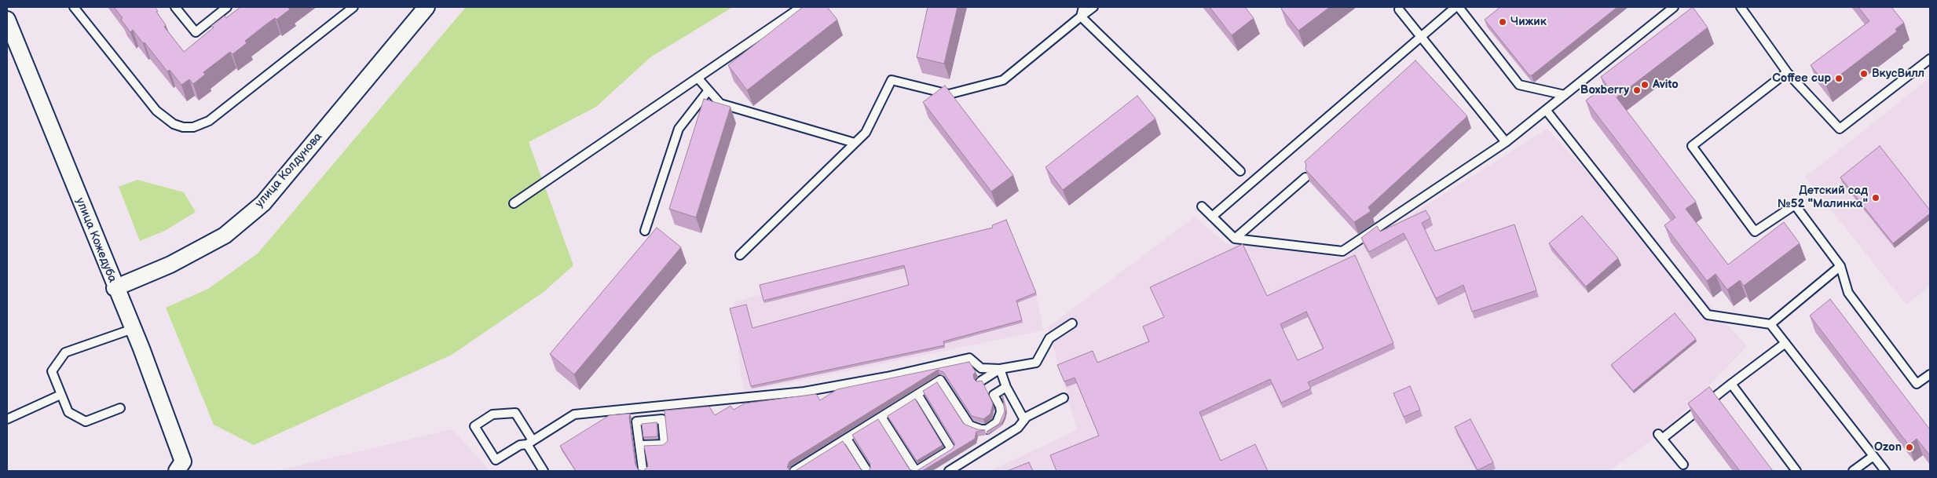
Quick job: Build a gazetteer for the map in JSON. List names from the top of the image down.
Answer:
{
  "streets": {
    "street": ["улица Колдунова", "улица Кожедуба"]
  },
  "crossings": [
    ["улица Колдунова", "улица Кожедуба"]
  ],
  "places": [
    "Чижик",
    "ВкусВилл",
    "Coffee cup",
    "Avito",
    "Boxberry",
    "Детский сад №52 \"Малинка\"",
    "Ozon"
  ]
}
